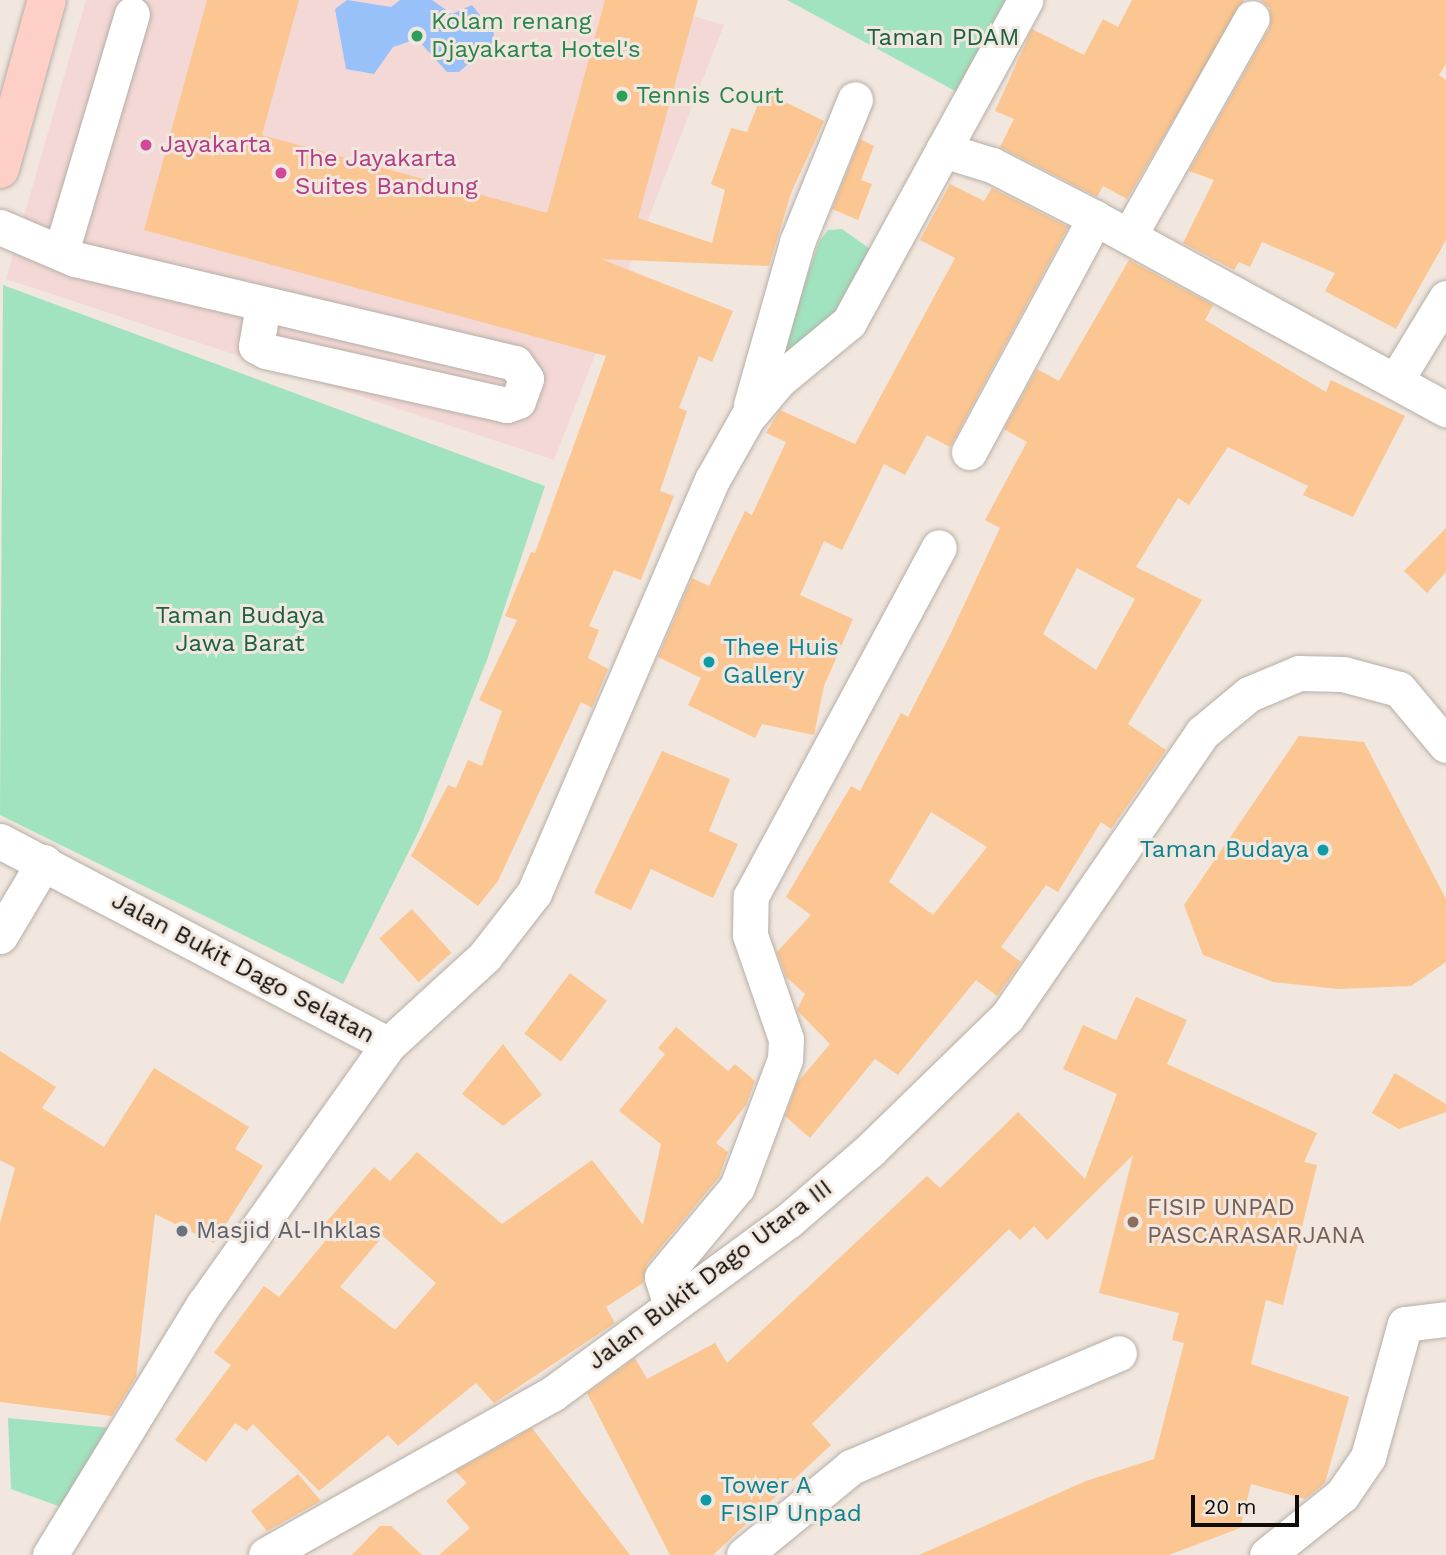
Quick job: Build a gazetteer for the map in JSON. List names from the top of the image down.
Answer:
{
  "streets": {
    "street": ["Jalan Bukit Dago Selatan", "Jalan Bukit Dago Utara III"]
  },
  "parks": ["Taman PDAM", "Taman Budaya Jawa Barat"],
  "places": [
    "Kolam renang Djayakarta Hotel's",
    "Tennis Court",
    "Jayakarta",
    "The Jayakarta Suites Bandung",
    "Thee Huis Gallery",
    "Taman Budaya",
    "FISIP UNPAD PASCARASARJANA",
    "Masjid Al-Ihklas",
    "Tower A FISIP Unpad"
  ],
  "scale_bar": "20 m"
}
